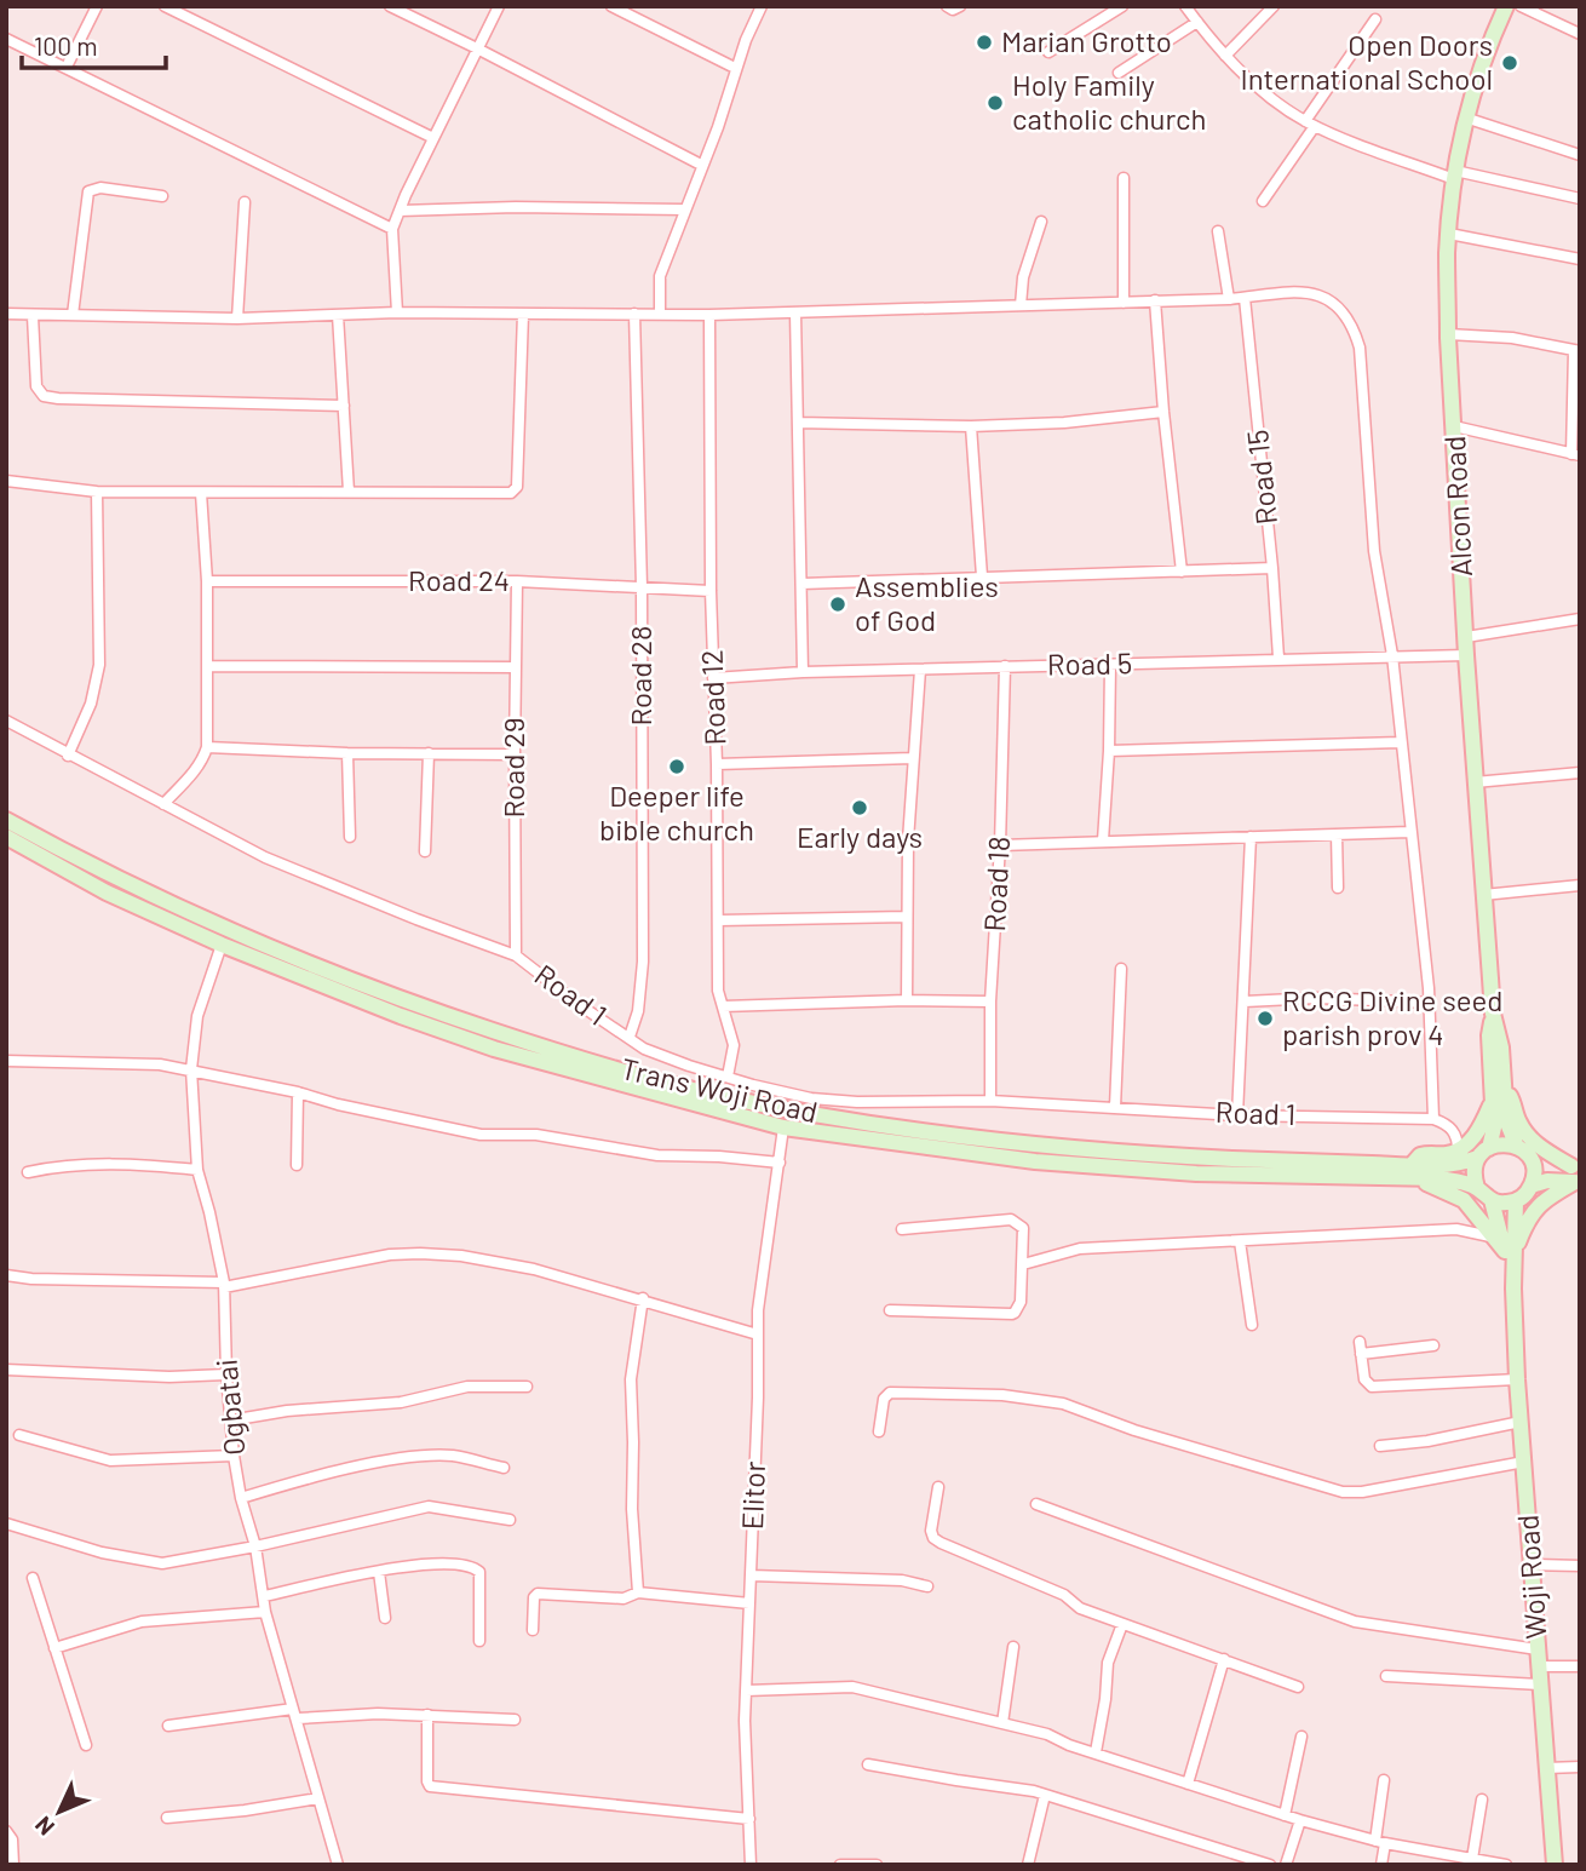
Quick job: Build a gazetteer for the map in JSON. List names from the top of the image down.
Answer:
{
  "streets": {
    "main road": ["Alcon Road", "Trans Woji Road", "Woji Road"],
    "street": [
      "Road 15",
      "Road 24",
      "Road 5",
      "Road 28",
      "Road 12",
      "Road 29",
      "Road 18",
      "Road 1",
      "Ogbatai",
      "Elitor"
    ]
  },
  "crossings": [
    ["Road 15", "Road 5"],
    ["Alcon Road", "Road 5"],
    ["Road 24", "Road 28"],
    ["Road 24", "Road 12"],
    ["Road 24", "Road 29"],
    ["Road 5", "Road 12"],
    ["Road 5", "Road 18"],
    ["Road 28", "Road 1"],
    ["Road 12", "Road 1"],
    ["Road 29", "Road 1"],
    ["Road 18", "Road 1"],
    ["Trans Woji Road", "Ogbatai"],
    ["Trans Woji Road", "Elitor"],
    ["Trans Woji Road", "Woji Road"]
  ],
  "places": [
    "Marian Grotto",
    "Open Doors International School",
    "Holy Family catholic church",
    "Assemblies of God",
    "Deeper life bible church",
    "Early days",
    "RCCG Divine seed parish prov 4"
  ],
  "scale_bar": "100 m",
  "north": "bottom left"
}
